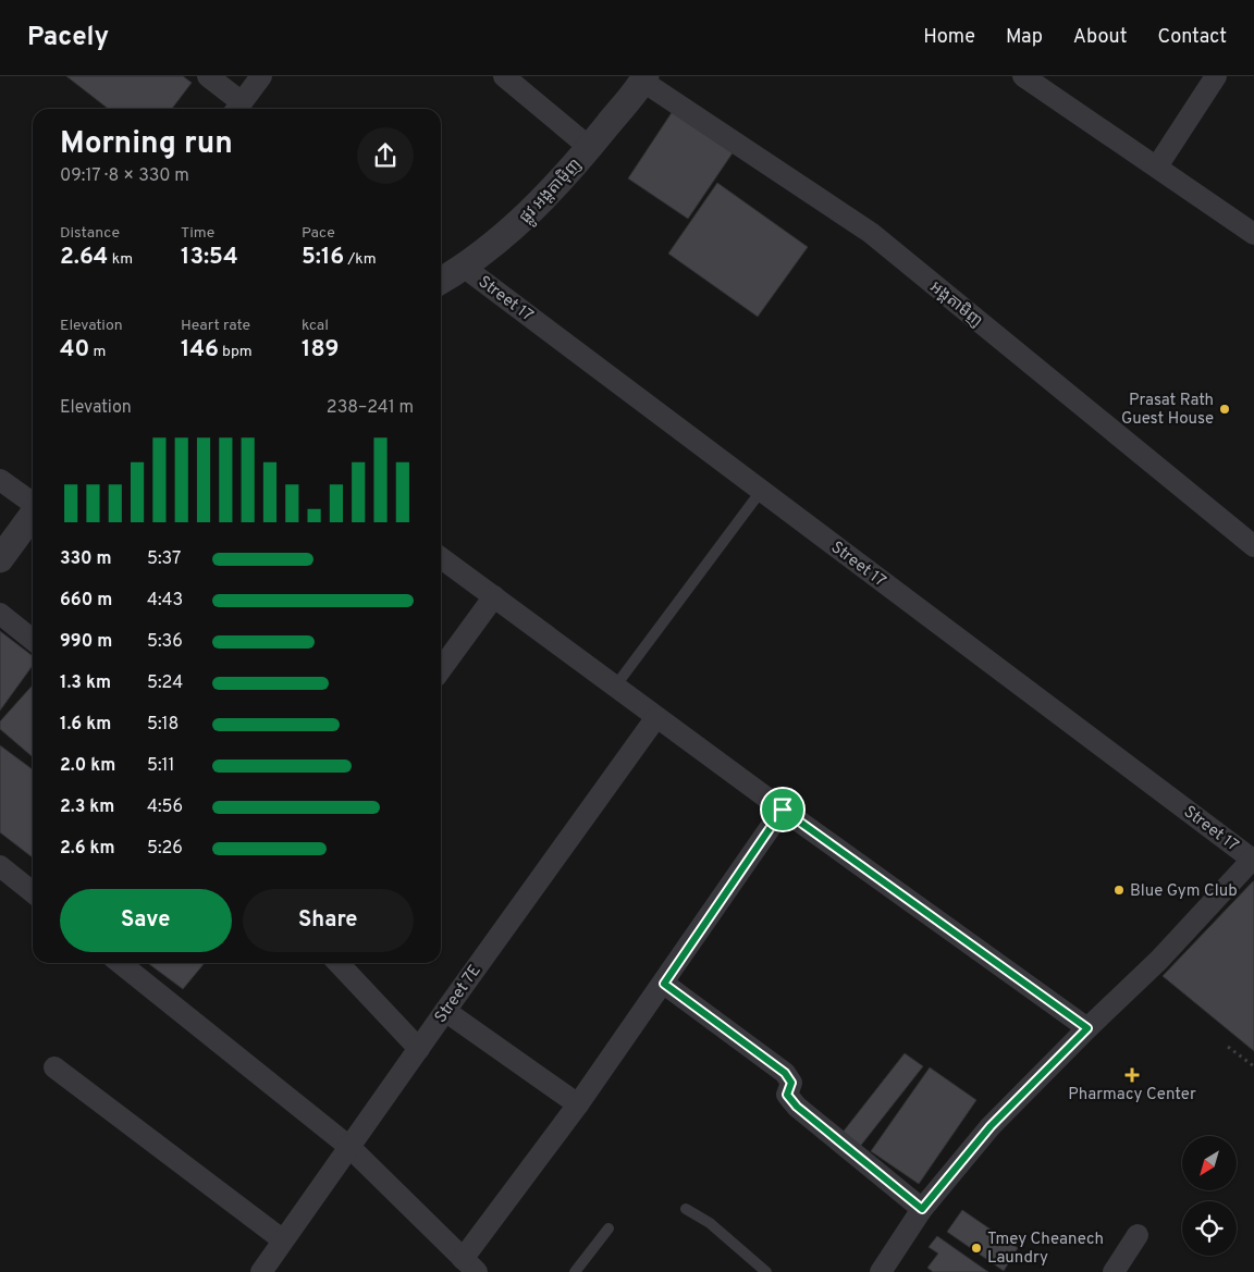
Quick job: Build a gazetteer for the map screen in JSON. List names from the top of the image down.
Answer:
{
  "streets": {
    "street": [
      "ផ្លូវ អង្តតាម៉ិញ",
      "Street 17",
      "អង្គតាមិញ",
      "Street 7E"
    ]
  },
  "crossings": [
    ["ផ្លូវ អង្តតាម៉ិញ", "Street 17"],
    ["ផ្លូវ អង្តតាម៉ិញ", "អង្គតាមិញ"]
  ],
  "places": {
    "other": ["Prasat Rath Guest House", "Blue Gym Club", "Tmey Cheanech Laundry"],
    "health": ["Pharmacy Center"]
  },
  "north": "bottom left",
  "page": {
    "header": "Pacely",
    "nav": [
      "Home",
      "Map",
      "About",
      "Contact"
    ],
    "heading": ["Morning run", "09:17 · 8 × 330 m"],
    "stats": [
      ["Distance", "2.64 km"],
      ["Time", "13:54"],
      ["Pace", "5:16 /km"],
      ["Elevation", "40 m"],
      ["Heart rate", "146 bpm"],
      ["kcal", "189"]
    ],
    "chart": ["Elevation", "238–241 m"],
    "list": [
      {
        "name": "330 m",
        "note": "5:37"
      },
      {
        "name": "660 m",
        "note": "4:43"
      },
      {
        "name": "990 m",
        "note": "5:36"
      },
      {
        "name": "1.3 km",
        "note": "5:24"
      },
      {
        "name": "1.6 km",
        "note": "5:18"
      },
      {
        "name": "2.0 km",
        "note": "5:11"
      },
      {
        "name": "2.3 km",
        "note": "4:56"
      },
      {
        "name": "2.6 km",
        "note": "5:26"
      }
    ],
    "buttons": ["Save", "Share"]
  }
}
